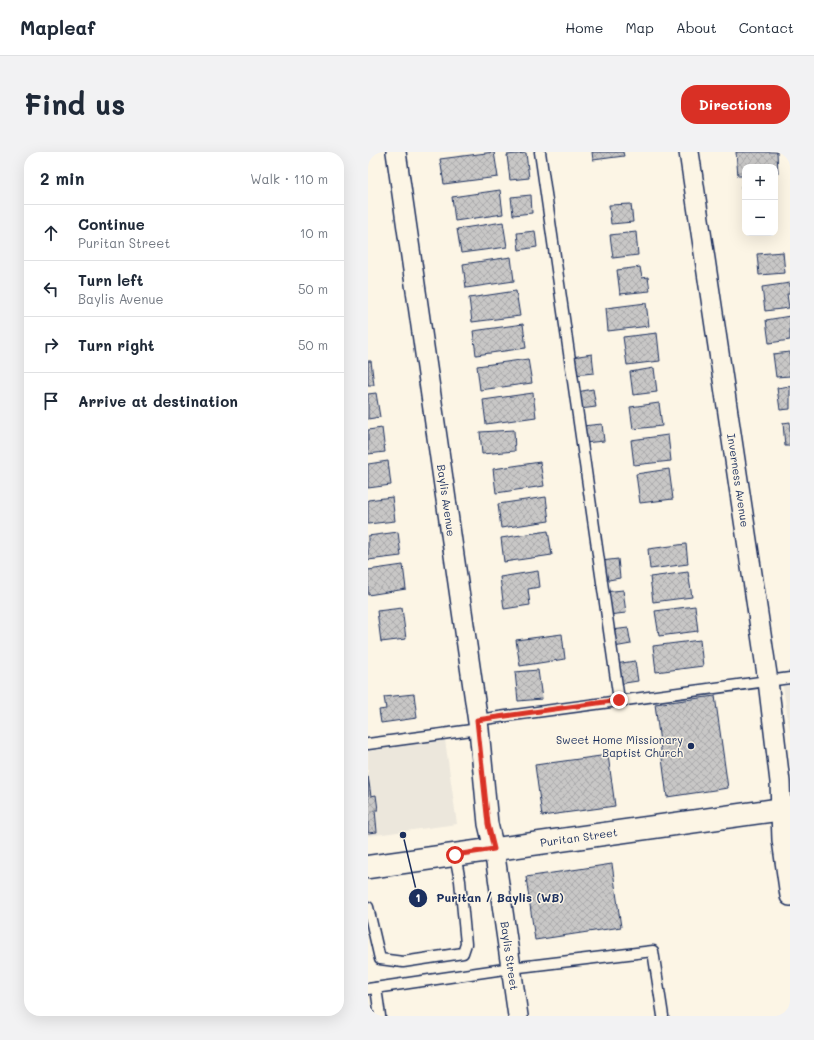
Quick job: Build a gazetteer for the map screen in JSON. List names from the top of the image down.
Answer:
{
  "streets": {
    "street": [
      "Inverness Avenue",
      "Baylis Avenue",
      "Puritan Street",
      "Baylis Street"
    ]
  },
  "crossings": [
    ["Inverness Avenue", "Puritan Street"],
    ["Baylis Avenue", "Puritan Street"],
    ["Baylis Avenue", "Baylis Street"],
    ["Puritan Street", "Baylis Street"]
  ],
  "places": ["Sweet Home Missionary Baptist Church", "Puritan / Baylis (WB)"],
  "page": {
    "header": "Mapleaf",
    "nav": [
      "Home",
      "Map",
      "About",
      "Contact"
    ],
    "buttons": "Directions",
    "title": "Find us",
    "heading": ["2 min", "Walk · 110 m"],
    "map_buttons": ["+", "−"],
    "list": [
      ["Continue", "Puritan Street", "10 m"],
      ["Turn left", "Baylis Avenue", "50 m"],
      ["Turn right", "50 m"],
      "Arrive at destination"
    ]
  }
}
